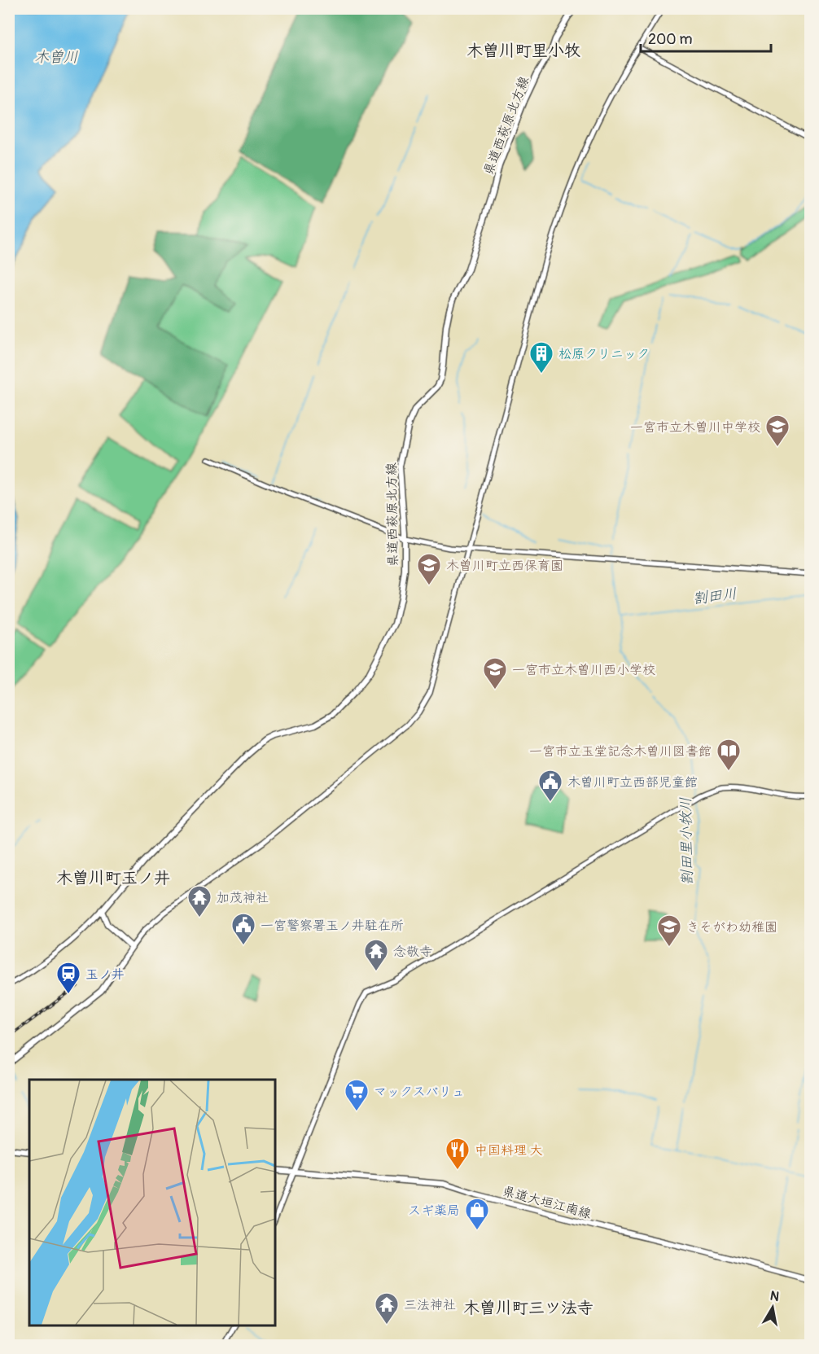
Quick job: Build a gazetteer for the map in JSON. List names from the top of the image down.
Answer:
{
  "streets": {
    "main road": ["県道西萩原北方線", "県道大垣江南線"]
  },
  "districts": ["木曽川町里小牧", "木曽川町玉ノ井", "木曽川町三ツ法寺"],
  "water": ["木曽川", "割田川", "割田里小牧川"],
  "places": {
    "building": ["松原クリニック"],
    "school or university": [
      "一宮市立木曽川中学校",
      "木曽川町立西保育園",
      "一宮市立木曽川西小学校",
      "きそがわ幼稚園"
    ],
    "library": ["一宮市立玉堂記念木曽川図書館"],
    "public building": ["木曽川町立西部児童館", "一宮警察署玉ノ井駐在所"],
    "temple": ["加茂神社", "念敬寺", "三法神社"],
    "station": ["玉ノ井"],
    "supermarket": ["マックスバリュ"],
    "restaurant": ["中国料理 大"],
    "shop": ["スギ薬局"]
  },
  "scale_bar": "200 m",
  "north": "top"
}
